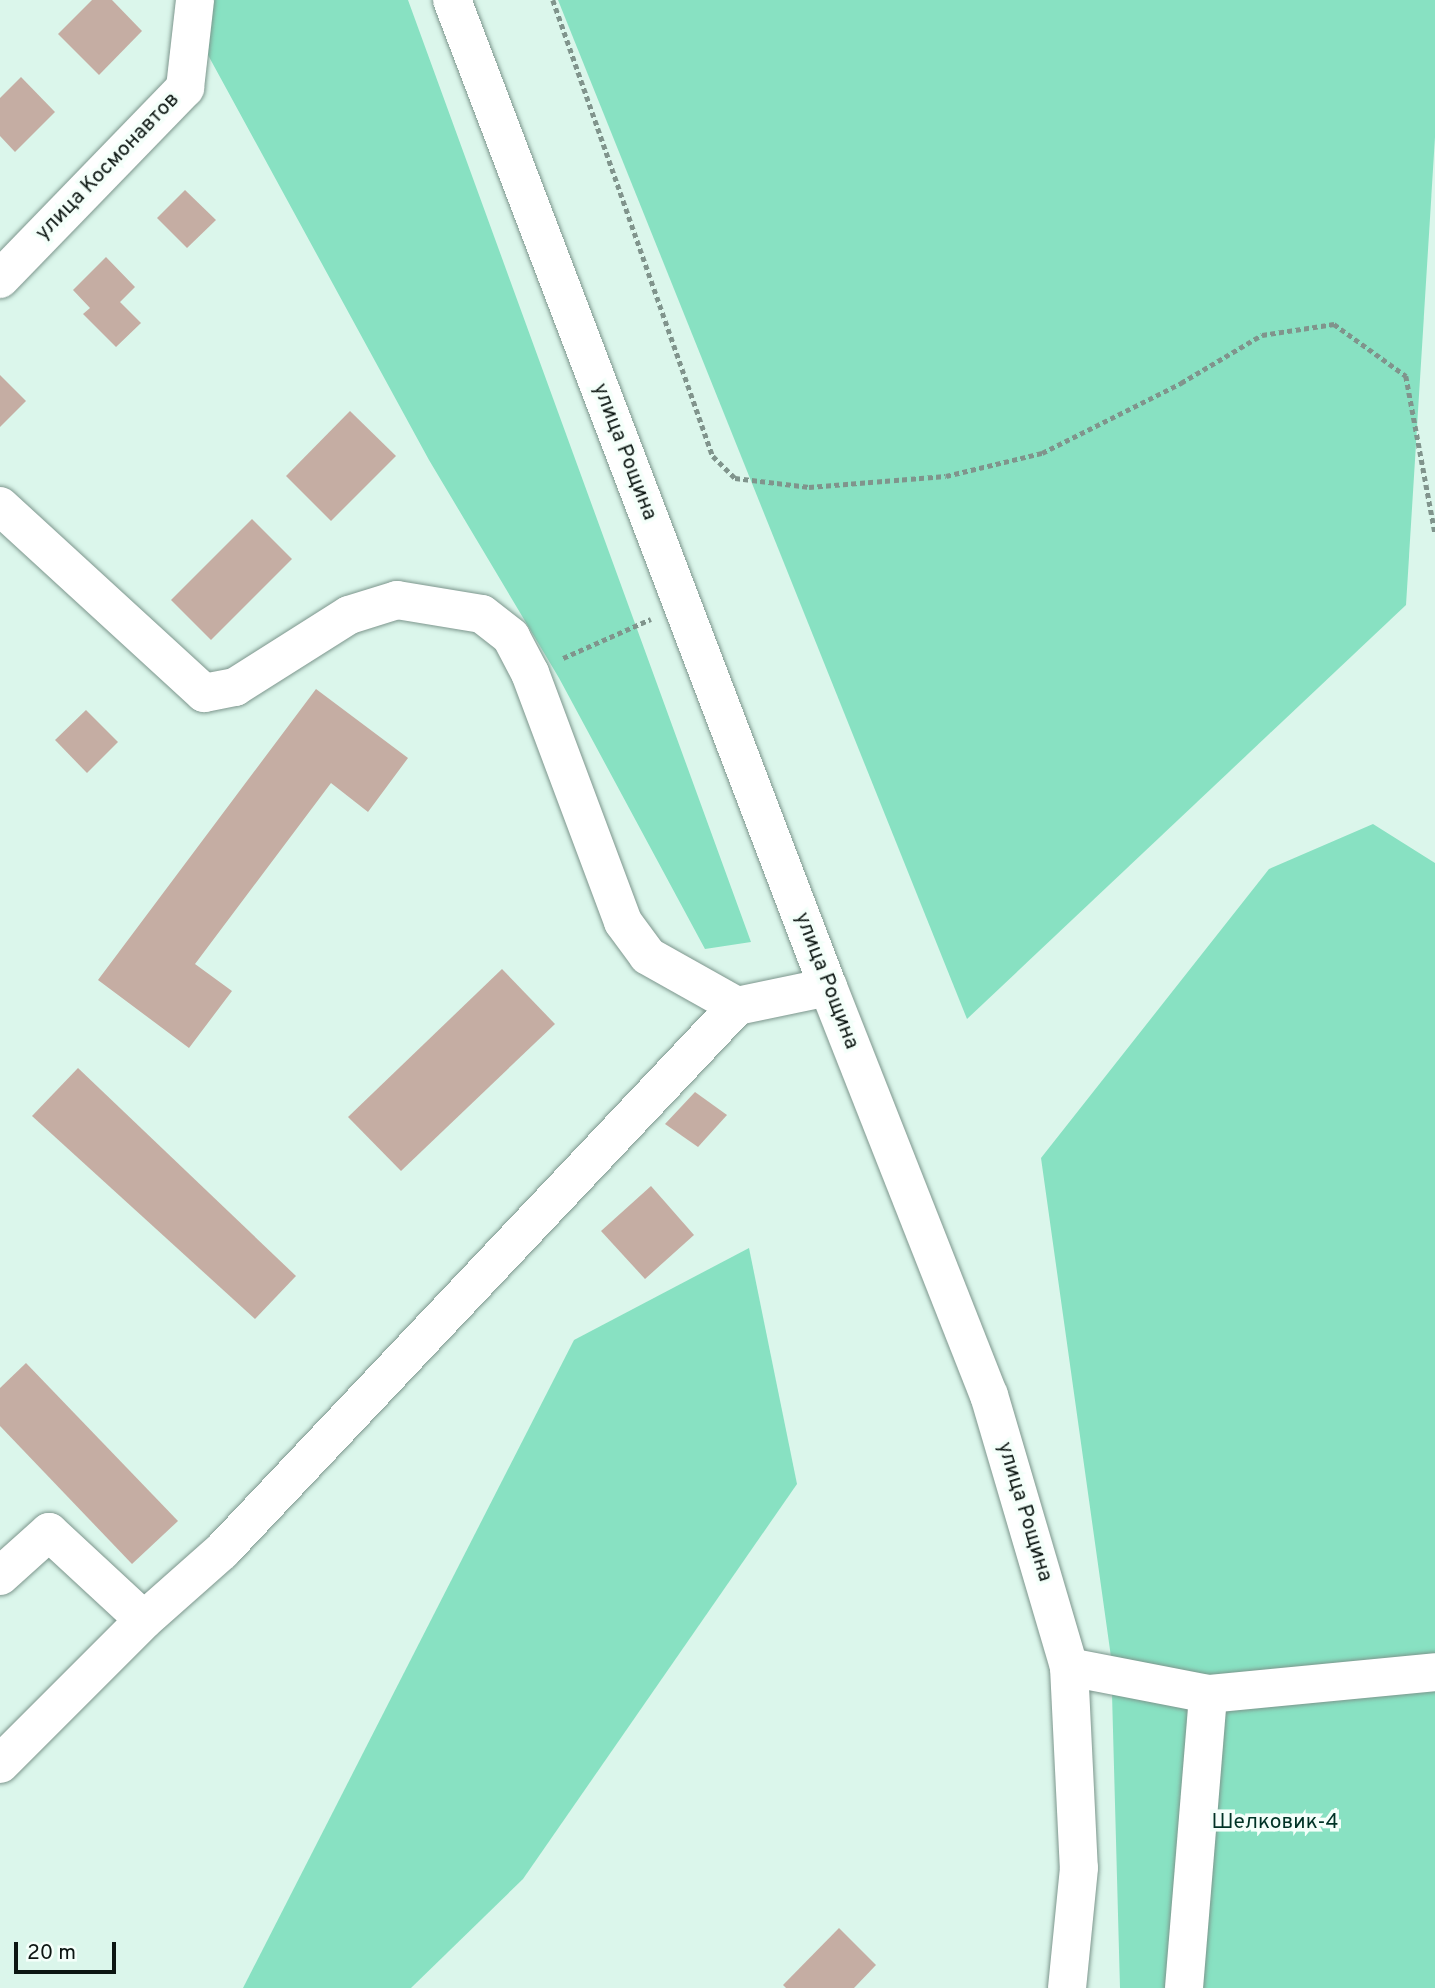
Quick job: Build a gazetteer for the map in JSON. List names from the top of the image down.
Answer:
{
  "streets": {
    "street": ["улица Космонавтов", "улица Рощина"]
  },
  "parks": ["Шелковик-4"],
  "scale_bar": "20 m"
}
